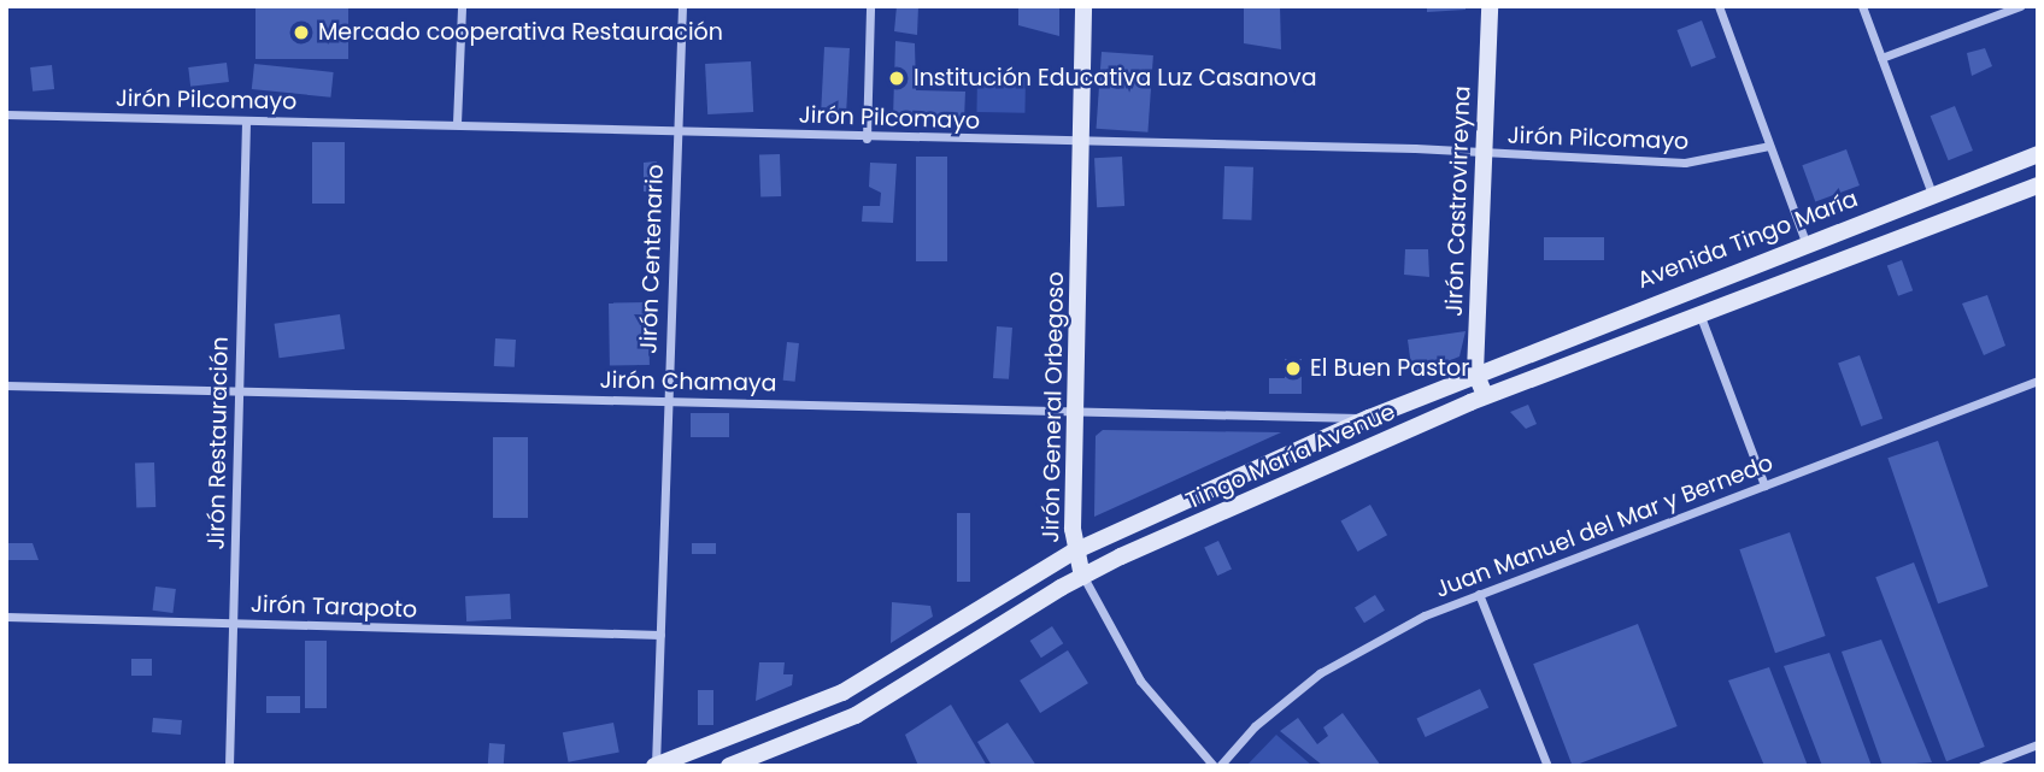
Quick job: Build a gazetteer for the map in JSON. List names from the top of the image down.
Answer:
{
  "streets": {
    "main road": [
      "Jirón Castrovirreyna",
      "Avenida Tingo María",
      "Jirón General Orbegoso",
      "Tingo María Avenue"
    ],
    "street": [
      "Jirón Pilcomayo",
      "Jirón Centenario",
      "Jirón Chamaya",
      "Jirón Restauración",
      "Juan Manuel del Mar y Bernedo",
      "Jirón Tarapoto"
    ]
  },
  "crossings": [
    ["Jirón Pilcomayo", "Jirón Castrovirreyna"],
    ["Jirón Pilcomayo", "Jirón Centenario"],
    ["Jirón Pilcomayo", "Jirón General Orbegoso"],
    ["Jirón Pilcomayo", "Jirón Restauración"],
    ["Jirón Castrovirreyna", "Avenida Tingo María"],
    ["Jirón Castrovirreyna", "Tingo María Avenue"],
    ["Avenida Tingo María", "Tingo María Avenue"],
    ["Jirón Centenario", "Jirón Chamaya"],
    ["Jirón Centenario", "Tingo María Avenue"],
    ["Jirón Centenario", "Jirón Tarapoto"],
    ["Jirón Chamaya", "Jirón General Orbegoso"],
    ["Jirón Chamaya", "Jirón Restauración"],
    ["Jirón Chamaya", "Tingo María Avenue"],
    ["Jirón General Orbegoso", "Tingo María Avenue"],
    ["Jirón General Orbegoso", "Juan Manuel del Mar y Bernedo"],
    ["Jirón Restauración", "Jirón Tarapoto"]
  ],
  "places": ["Mercado cooperativa Restauración", "Institución Educativa Luz Casanova", "El Buen Pastor"]
}
